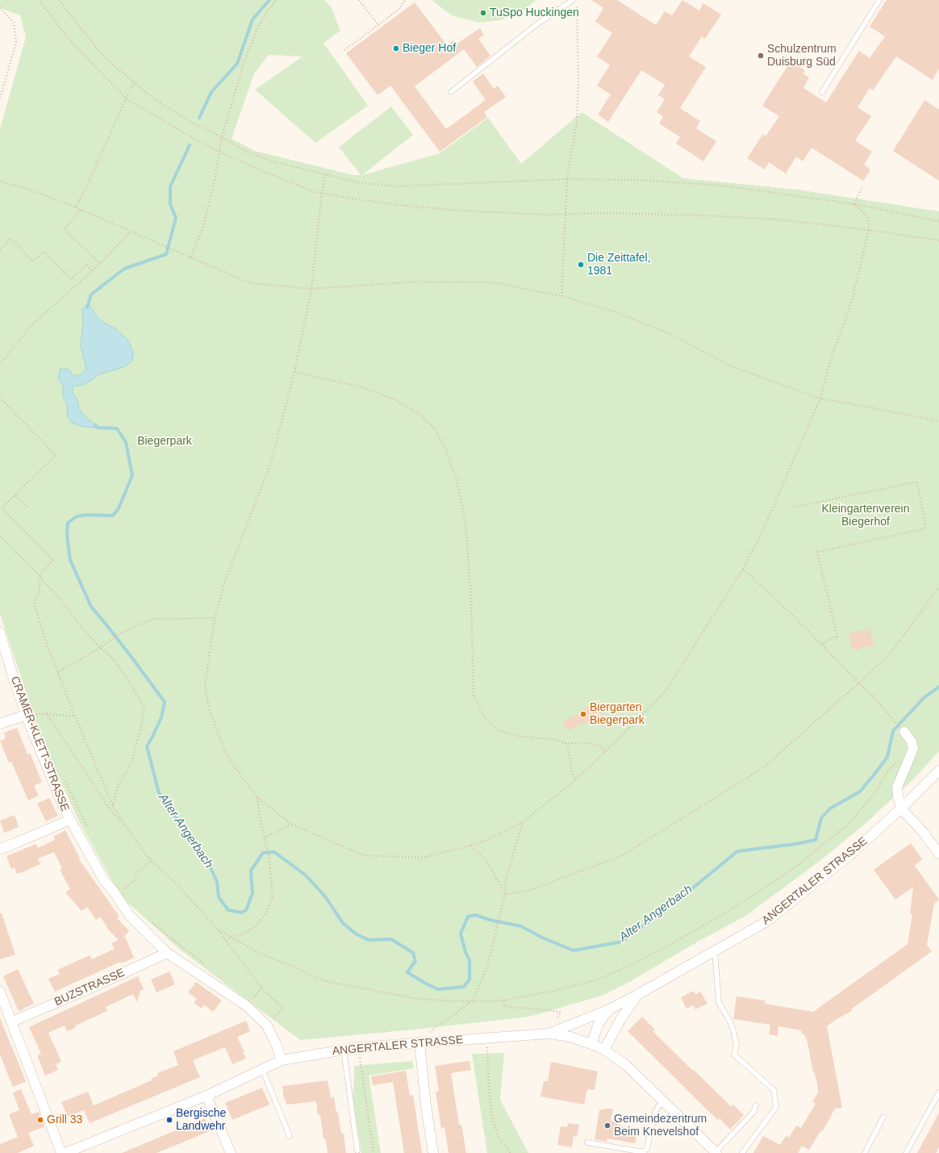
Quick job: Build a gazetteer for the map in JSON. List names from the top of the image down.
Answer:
{
  "streets": {
    "street": ["CRAMER-KLETT-STRASSE", "ANGERTALER STRASSE", "BUZSTRASSE"]
  },
  "crossings": [
    ["CRAMER-KLETT-STRASSE", "ANGERTALER STRASSE"],
    ["CRAMER-KLETT-STRASSE", "BUZSTRASSE"]
  ],
  "water": ["Alter Angerbach"],
  "parks": ["Biegerpark", "Kleingartenverein Biegerhof"],
  "places": [
    "TuSpo Huckingen",
    "Bieger Hof",
    "Schulzentrum Duisburg Süd",
    "Die Zeittafel, 1981",
    "Biergarten Biegerpark",
    "Grill 33",
    "Bergische Landwehr",
    "Gemeindezentrum Beim Knevelshof"
  ]
}
